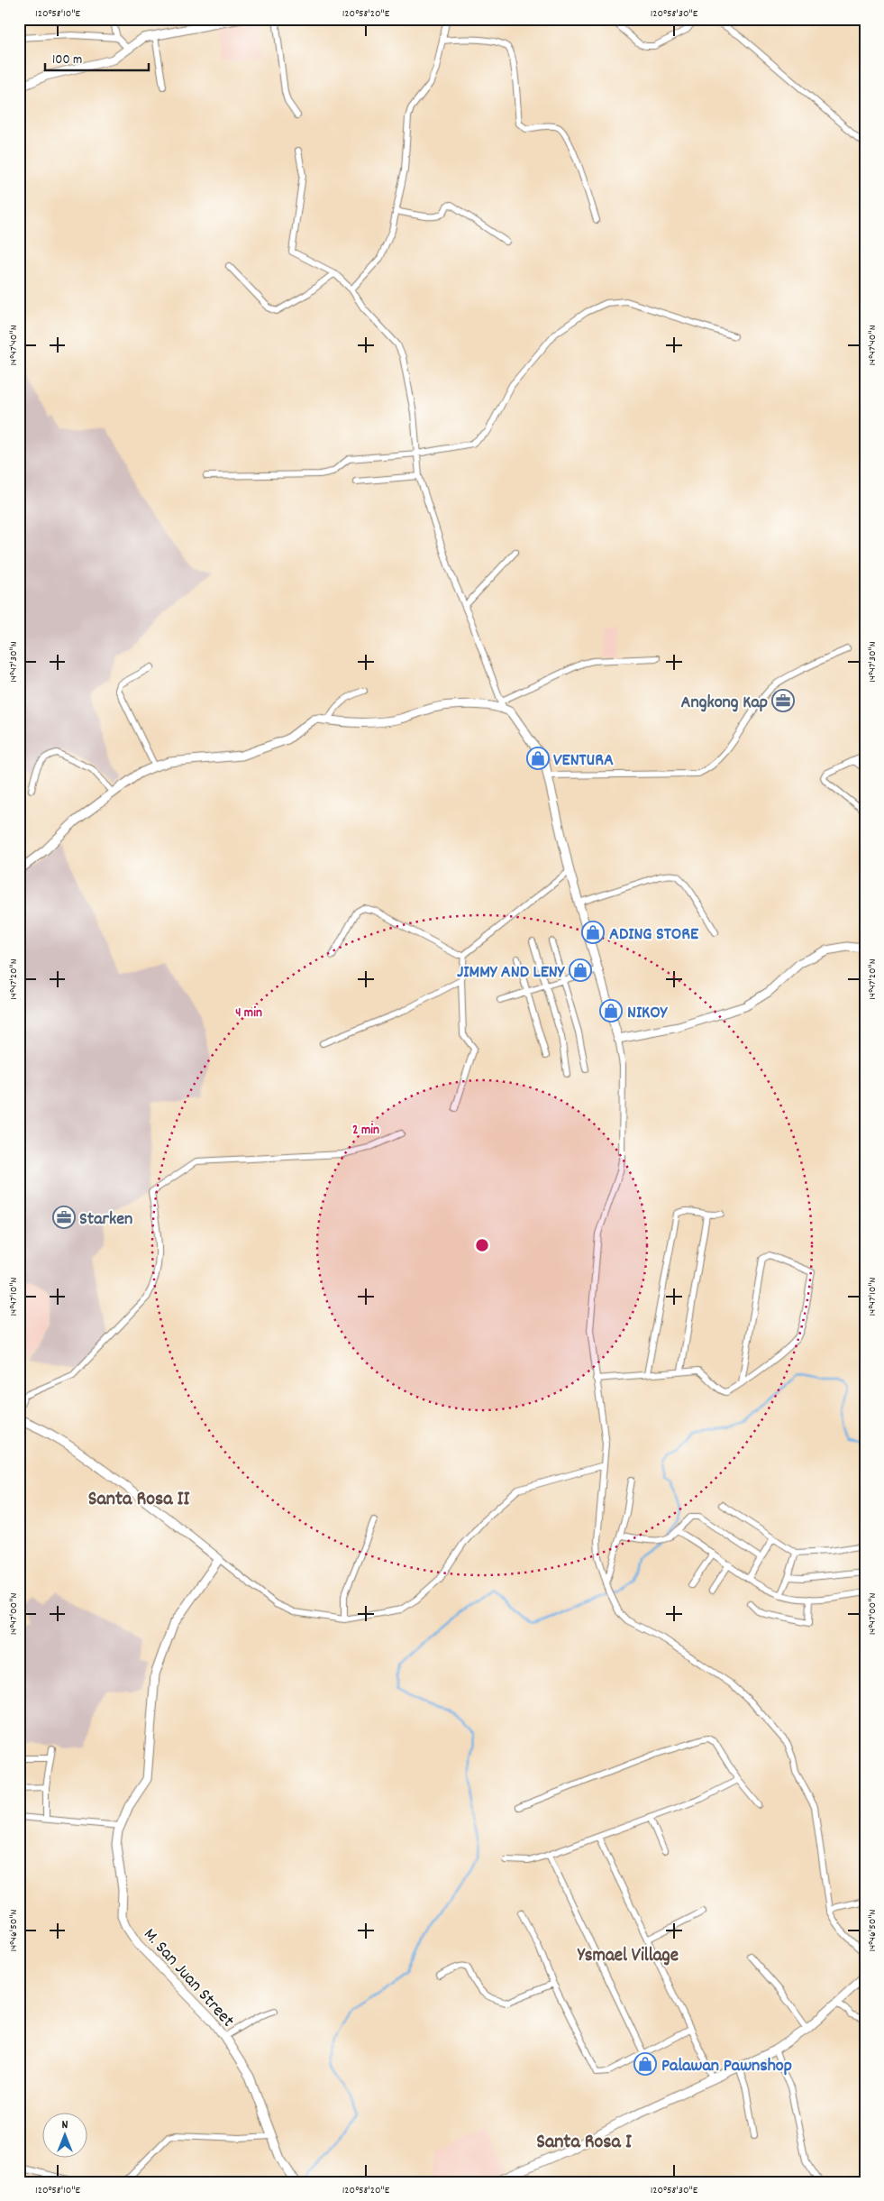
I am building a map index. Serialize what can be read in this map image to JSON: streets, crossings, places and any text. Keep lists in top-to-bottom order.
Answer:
{
  "streets": {
    "street": ["M. San Juan Street"]
  },
  "districts": ["Santa Rosa II", "Ysmael Village", "Santa Rosa I"],
  "places": {
    "office": ["Angkong Kap", "Starken"],
    "shop": [
      "VENTURA",
      "ADING STORE",
      "JIMMY AND LENY",
      "NIKOY",
      "Palawan Pawnshop"
    ]
  },
  "scale_bar": "100 m",
  "north": "top",
  "coordinates": [
    "120°58'10\"E",
    "120°58'20\"E",
    "120°58'30\"E",
    "14°47'40\"N",
    "14°47'30\"N",
    "14°47'20\"N",
    "14°47'10\"N",
    "14°47'00\"N",
    "14°46'50\"N"
  ],
  "rings": ["4 min", "2 min"]
}
